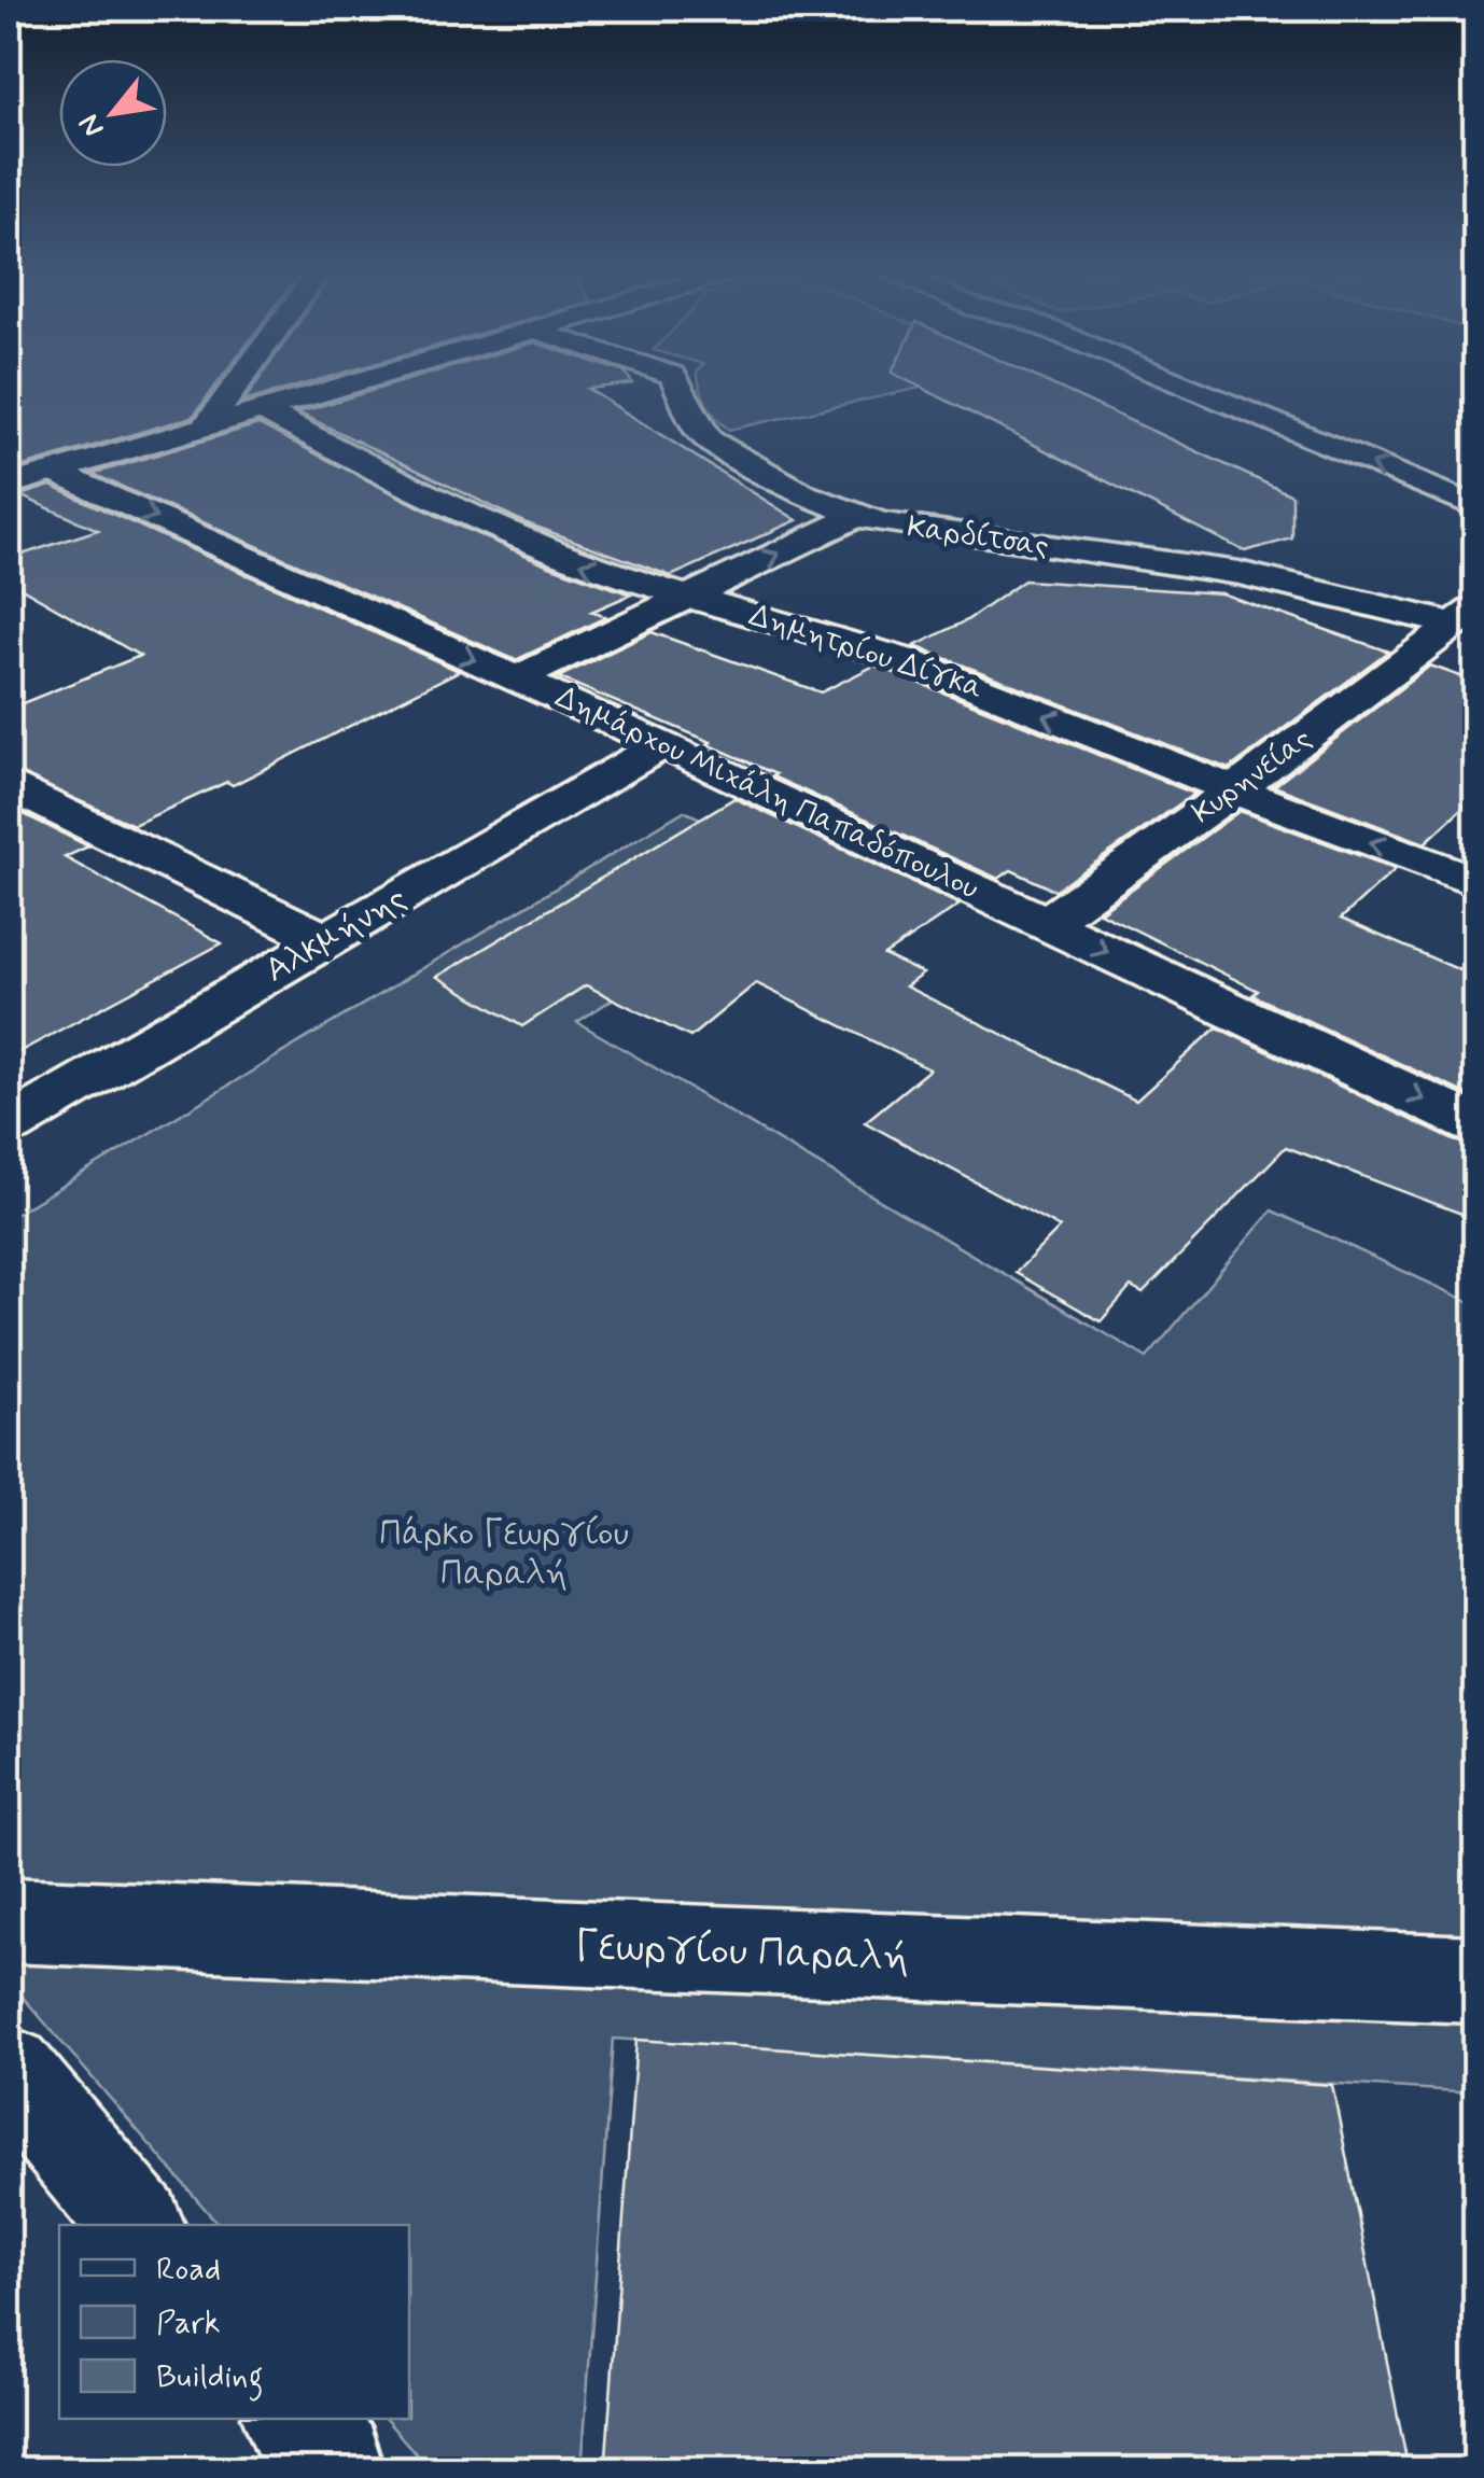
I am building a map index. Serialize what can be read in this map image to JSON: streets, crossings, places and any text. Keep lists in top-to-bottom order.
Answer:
{
  "streets": {
    "street": [
      "Καρδίτσας",
      "Δημητρίου Δίγκα",
      "Κυρηνείας",
      "Δημάρχου Μιχάλη Παπαδόπουλου",
      "Αλκμήνης",
      "Γεωργίου Παραλή"
    ]
  },
  "crossings": [
    ["Καρδίτσας", "Κυρηνείας"],
    ["Δημητρίου Δίγκα", "Κυρηνείας"],
    ["Κυρηνείας", "Δημάρχου Μιχάλη Παπαδόπουλου"],
    ["Δημάρχου Μιχάλη Παπαδόπουλου", "Αλκμήνης"]
  ],
  "parks": ["Πάρκο Γεωργίου Παραλή"],
  "legend": ["Road", "Park", "Building"],
  "north": "bottom left"
}
